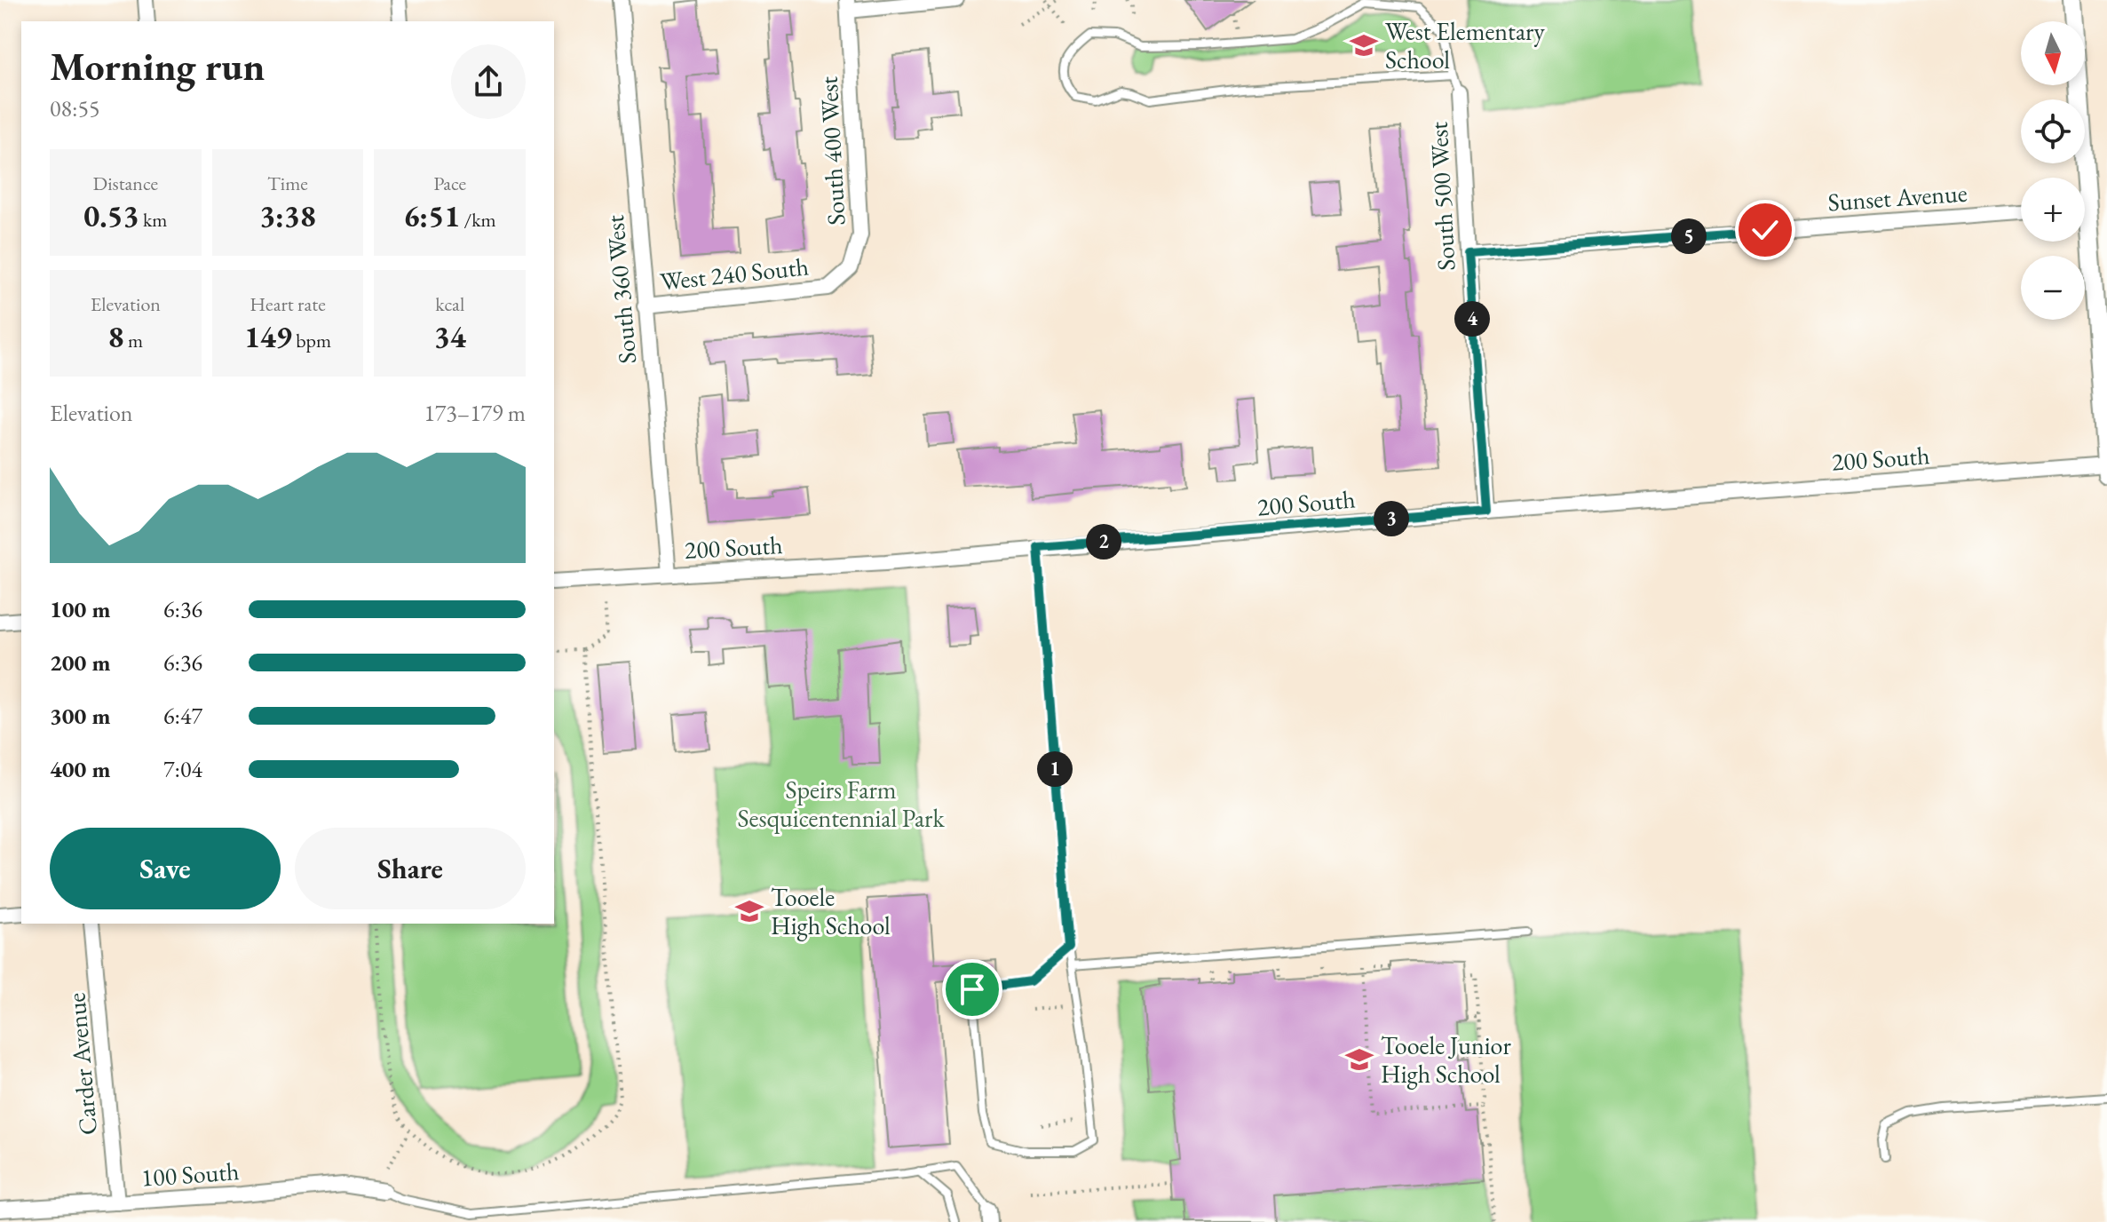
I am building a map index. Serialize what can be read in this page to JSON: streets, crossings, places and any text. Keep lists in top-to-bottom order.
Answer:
{
  "streets": {
    "street": [
      "South 400 West",
      "South 500 West",
      "Sunset Avenue",
      "West 240 South",
      "South 360 West",
      "200 South",
      "Carder Avenue",
      "100 South"
    ]
  },
  "crossings": [
    ["South 400 West", "West 240 South"],
    ["South 500 West", "Sunset Avenue"],
    ["South 500 West", "200 South"],
    ["West 240 South", "South 360 West"],
    ["South 360 West", "200 South"],
    ["Carder Avenue", "100 South"]
  ],
  "parks": ["Speirs Farm Sesquicentennial Park"],
  "places": {
    "school or university": ["West Elementary School", "Tooele High School", "Tooele Junior High School"]
  },
  "north": "bottom",
  "page": {
    "map_buttons": ["+", "−"],
    "heading": ["Morning run", "08:55"],
    "stats": [
      ["Distance", "0.53 km"],
      ["Time", "3:38"],
      ["Pace", "6:51 /km"],
      ["Elevation", "8 m"],
      ["Heart rate", "149 bpm"],
      ["kcal", "34"]
    ],
    "pins": [
      "5",
      "4",
      "3",
      "2",
      "1"
    ],
    "chart": ["Elevation", "173–179 m"],
    "list": [
      {
        "name": "100 m",
        "note": "6:36"
      },
      {
        "name": "200 m",
        "note": "6:36"
      },
      {
        "name": "300 m",
        "note": "6:47"
      },
      {
        "name": "400 m",
        "note": "7:04"
      }
    ],
    "buttons": ["Save", "Share"]
  }
}
